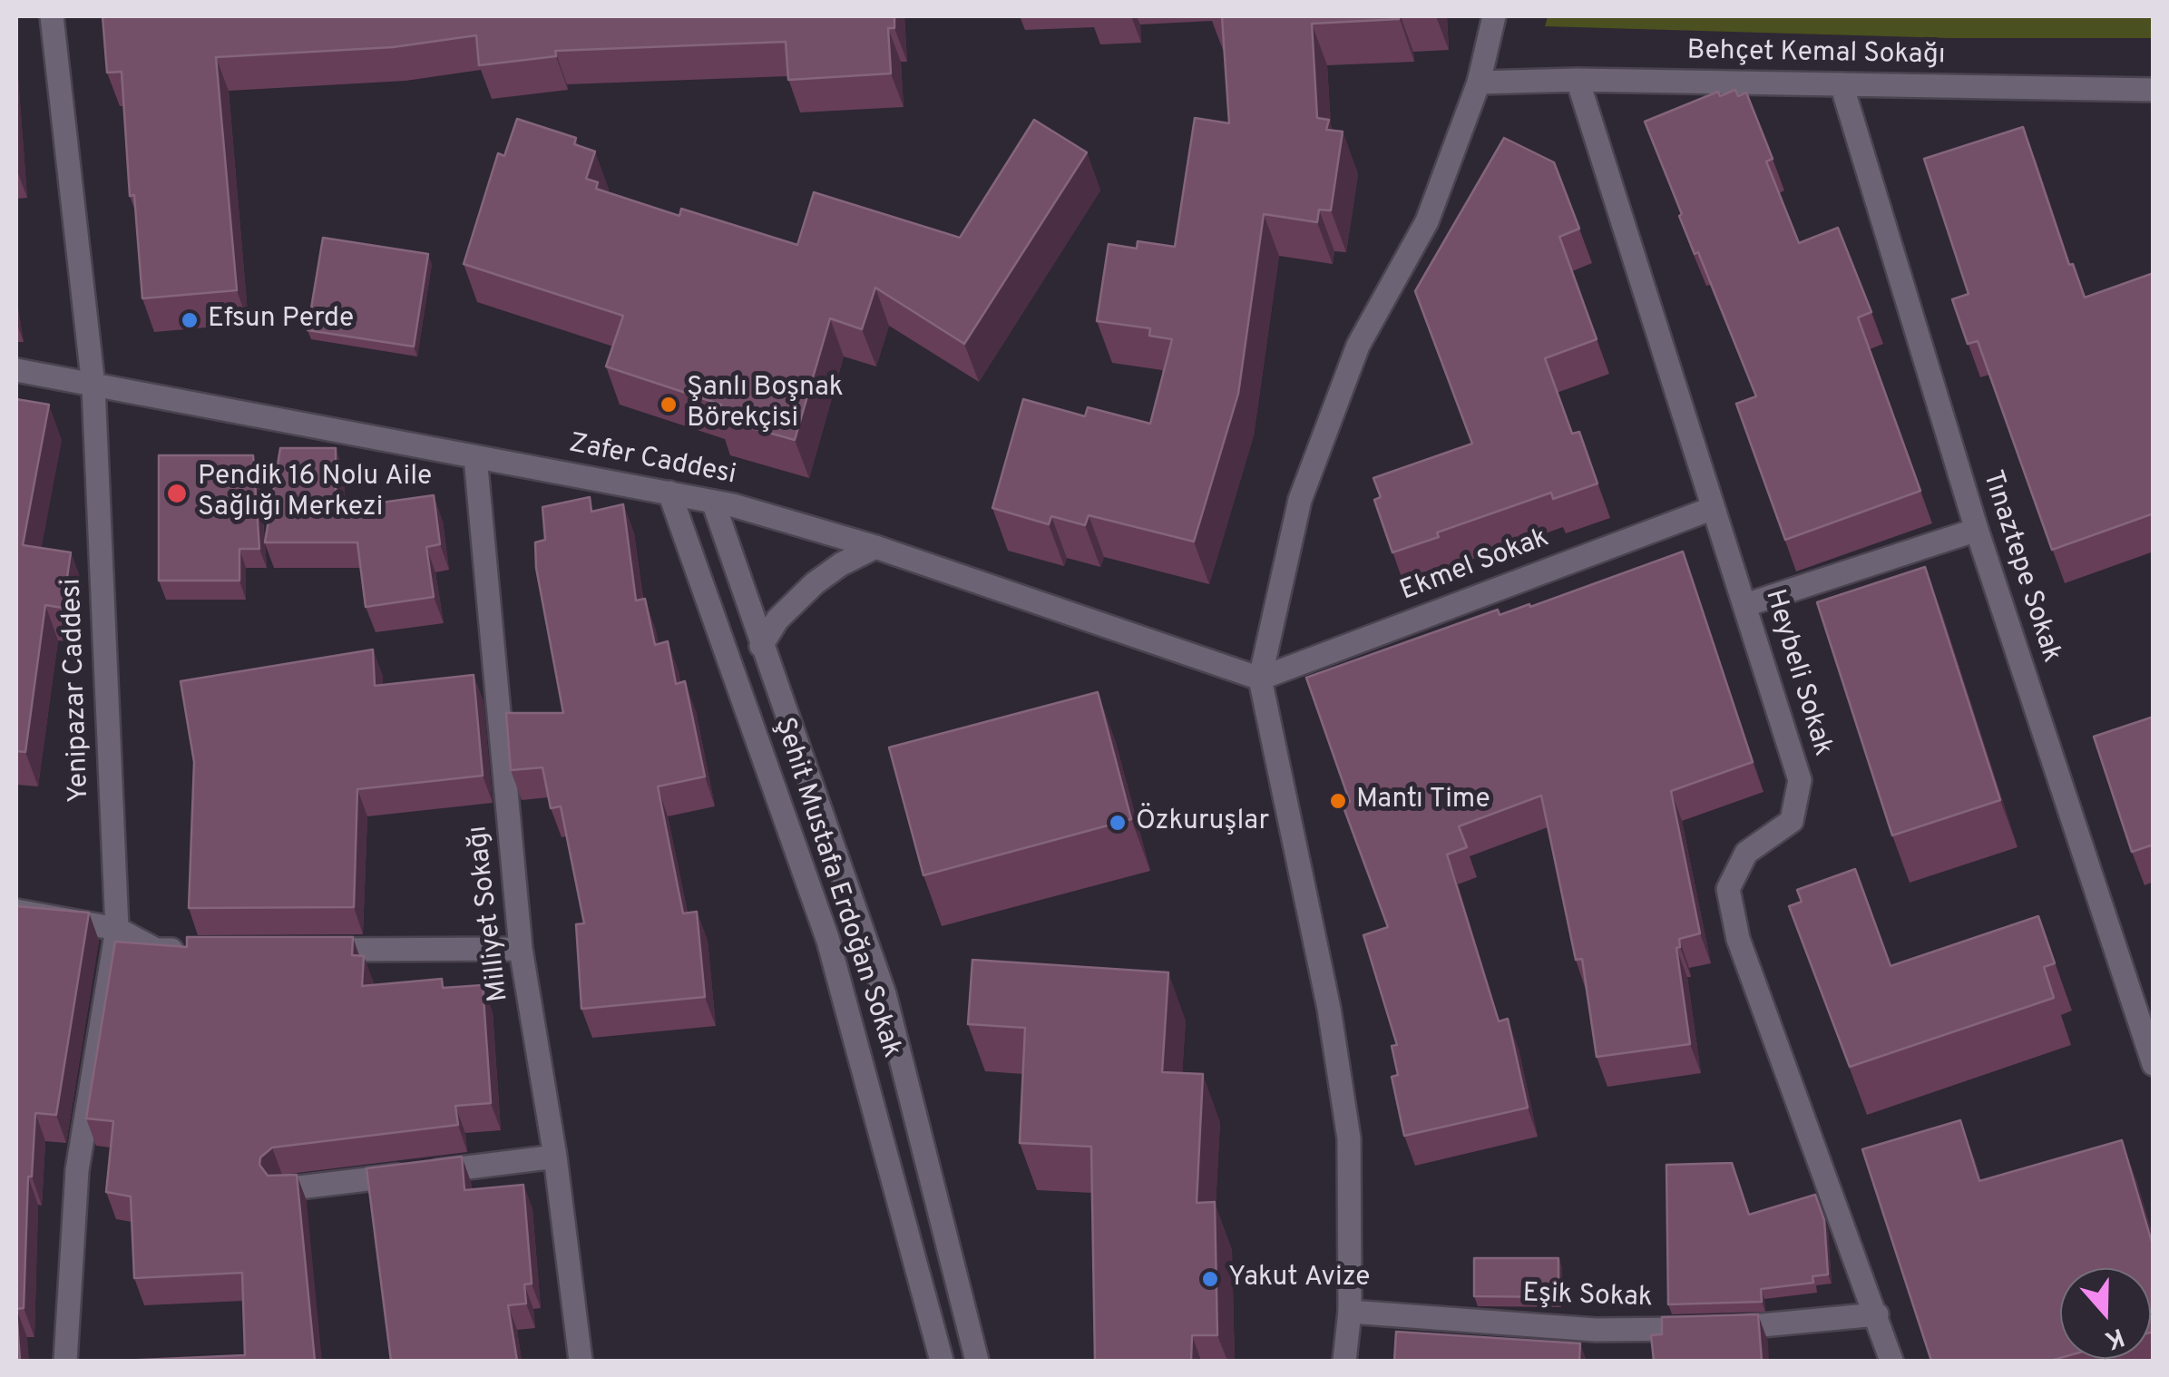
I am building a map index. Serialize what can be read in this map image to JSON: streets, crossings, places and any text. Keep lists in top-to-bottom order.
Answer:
{
  "streets": {
    "street": [
      "Behçet Kemal Sokağı",
      "Zafer Caddesi",
      "Ekmel Sokak",
      "Tınaztepe Sokak",
      "Heybeli Sokak",
      "Yenipazar Caddesi",
      "Şehit Mustafa Erdoğan Sokak",
      "Milliyet Sokağı",
      "Eşik Sokak"
    ]
  },
  "crossings": [
    ["Behçet Kemal Sokağı", "Tınaztepe Sokak"],
    ["Behçet Kemal Sokağı", "Heybeli Sokak"],
    ["Zafer Caddesi", "Ekmel Sokak"],
    ["Zafer Caddesi", "Yenipazar Caddesi"],
    ["Zafer Caddesi", "Şehit Mustafa Erdoğan Sokak"],
    ["Zafer Caddesi", "Milliyet Sokağı"],
    ["Ekmel Sokak", "Heybeli Sokak"],
    ["Heybeli Sokak", "Eşik Sokak"]
  ],
  "places": [
    "Efsun Perde",
    "Şanlı Boşnak Börekçisi",
    "Pendik 16 Nolu Aile Sağlığı Merkezi",
    "Mantı Time",
    "Özkuruşlar",
    "Yakut Avize"
  ],
  "north": "bottom"
}
